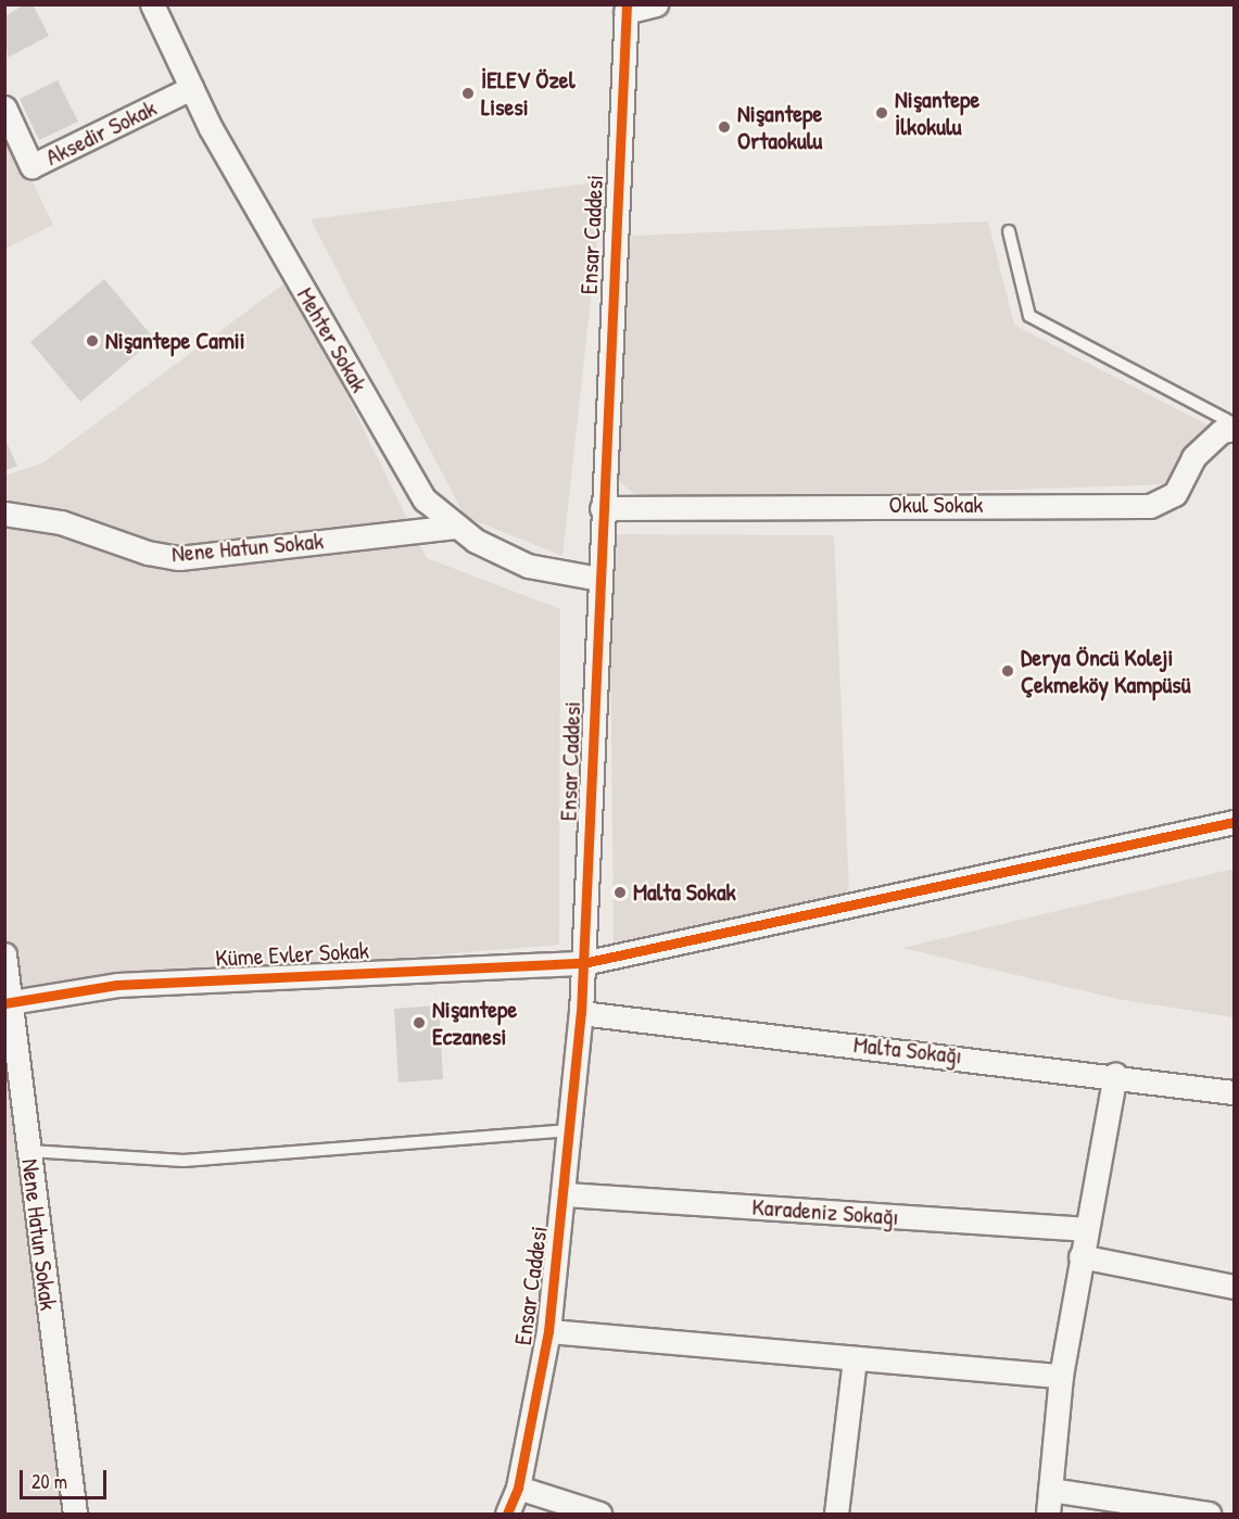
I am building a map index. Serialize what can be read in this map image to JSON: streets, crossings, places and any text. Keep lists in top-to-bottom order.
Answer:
{
  "streets": {
    "street": [
      "Aksedir Sokak",
      "Ensar Caddesi",
      "Mehter Sokak",
      "Okul Sokak",
      "Nene Hatun Sokak",
      "Küme Evler Sokak",
      "Malta Sokağı",
      "Karadeniz Sokağı"
    ]
  },
  "crossings": [
    ["Aksedir Sokak", "Mehter Sokak"],
    ["Ensar Caddesi", "Mehter Sokak"],
    ["Ensar Caddesi", "Okul Sokak"],
    ["Ensar Caddesi", "Küme Evler Sokak"],
    ["Ensar Caddesi", "Malta Sokağı"],
    ["Ensar Caddesi", "Karadeniz Sokağı"],
    ["Mehter Sokak", "Nene Hatun Sokak"],
    ["Nene Hatun Sokak", "Küme Evler Sokak"]
  ],
  "places": [
    "İELEV Özel Lisesi",
    "Nişantepe İlkokulu",
    "Nişantepe Ortaokulu",
    "Nişantepe Camii",
    "Derya Öncü Koleji Çekmeköy Kampüsü",
    "Malta Sokak",
    "Nişantepe Eczanesi"
  ],
  "scale_bar": "20 m"
}
